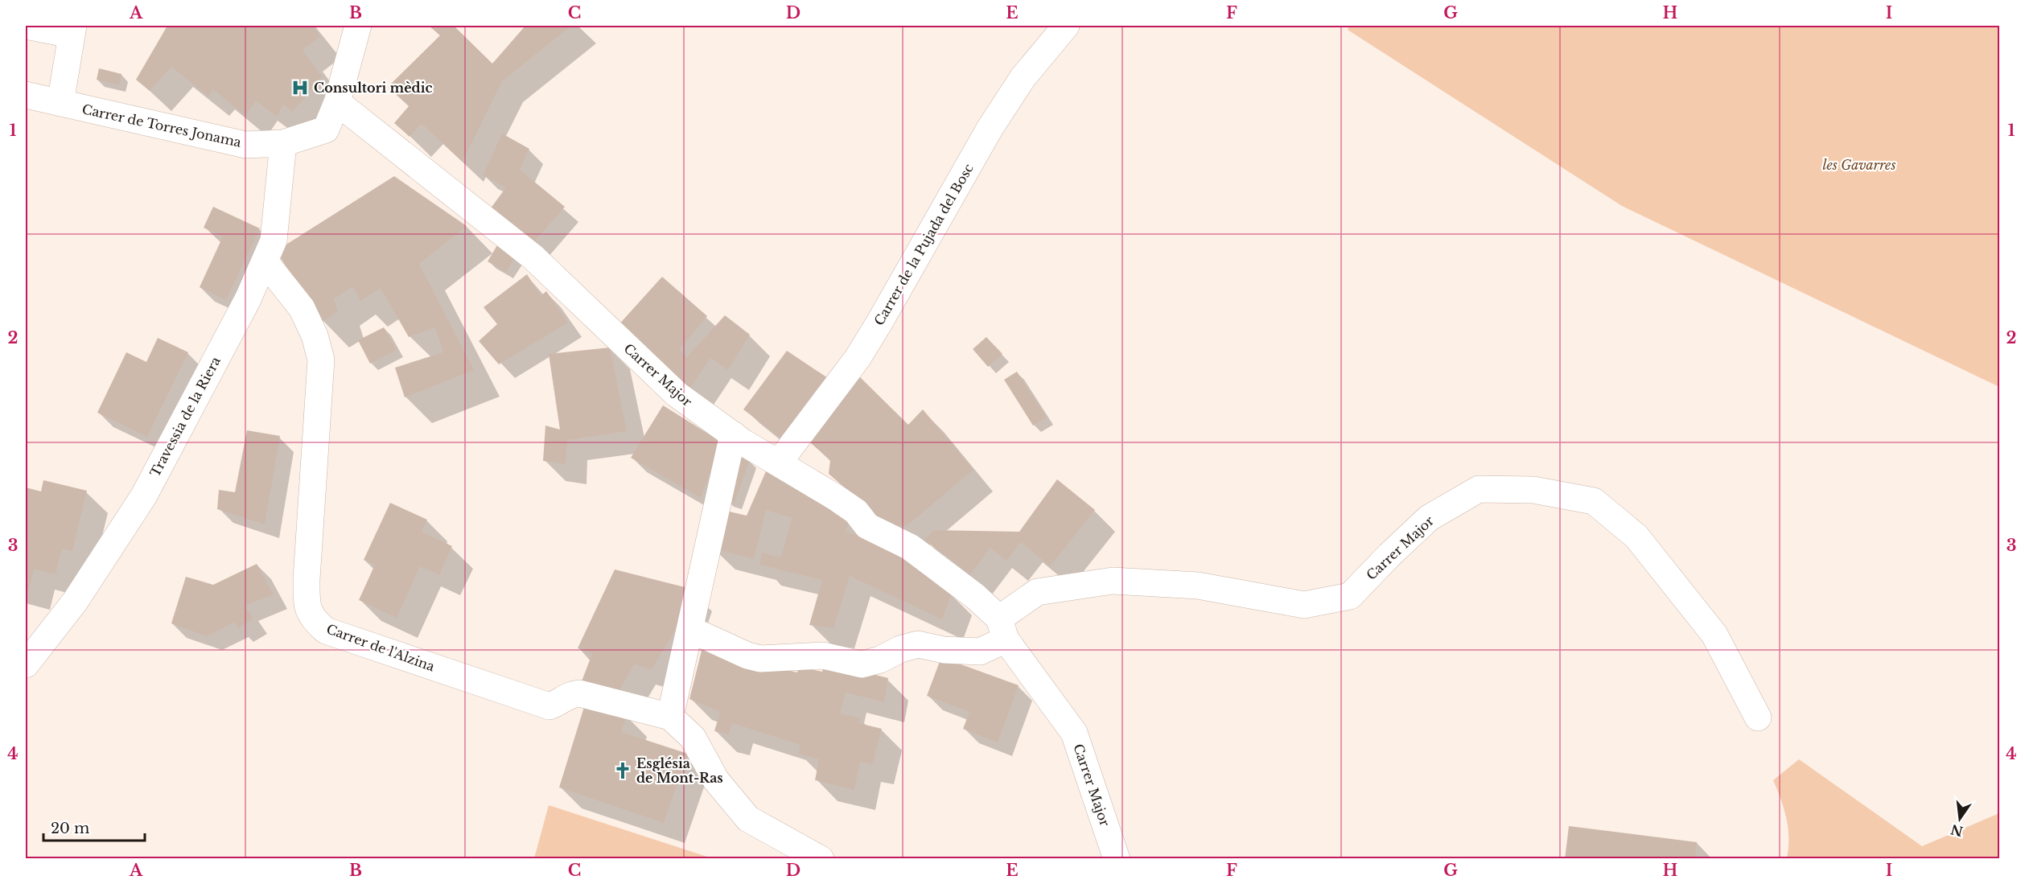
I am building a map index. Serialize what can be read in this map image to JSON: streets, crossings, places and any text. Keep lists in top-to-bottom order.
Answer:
{
  "streets": {
    "street": [
      "Carrer de Torres Jonama",
      "Carrer de la Pujada del Bosc",
      "Carrer Major",
      "Travessia de la Riera",
      "Carrer de l'Alzina"
    ]
  },
  "crossings": [
    ["Carrer de Torres Jonama", "Carrer Major"],
    ["Carrer de Torres Jonama", "Travessia de la Riera"],
    ["Carrer de la Pujada del Bosc", "Carrer Major"],
    ["Travessia de la Riera", "Carrer de l'Alzina"]
  ],
  "parks": ["les Gavarres"],
  "places": {
    "hospital": ["Consultori mèdic"],
    "church": ["Església de Mont-Ras"]
  },
  "scale_bar": "20 m",
  "north": "bottom",
  "grid": {
    "columns": [
      "A",
      "B",
      "C",
      "D",
      "E",
      "F",
      "G",
      "H",
      "I"
    ],
    "rows": [
      "1",
      "2",
      "3",
      "4"
    ]
  }
}
